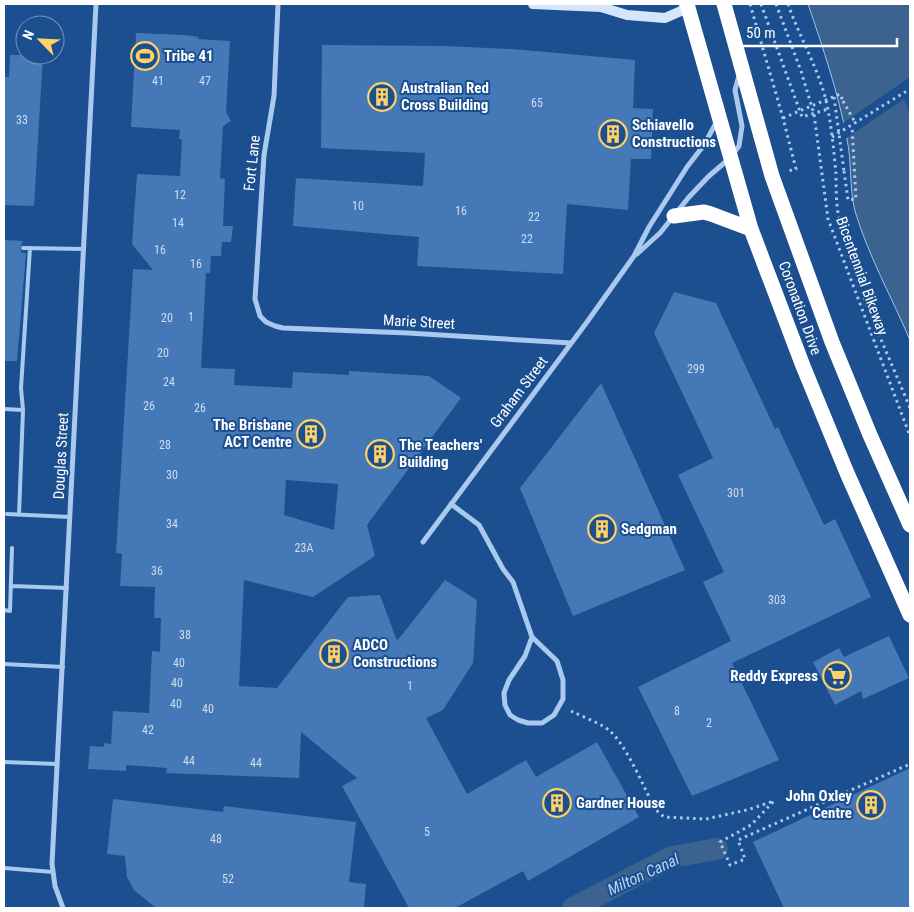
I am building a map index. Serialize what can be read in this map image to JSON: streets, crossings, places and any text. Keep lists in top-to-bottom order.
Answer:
{
  "streets": {
    "highway": ["Coronation Drive"],
    "street": [
      "Fort Lane",
      "Marie Street",
      "Graham Street",
      "Douglas Street"
    ],
    "path": ["Bicentennial Bikeway"]
  },
  "crossings": [
    ["Fort Lane", "Marie Street"],
    ["Coronation Drive", "Graham Street"],
    ["Marie Street", "Graham Street"]
  ],
  "water": ["Milton Canal"],
  "places": {
    "sports": ["Tribe 41"],
    "building": [
      "Australian Red Cross Building",
      "Schiavello Constructions",
      "The Brisbane ACT Centre",
      "The Teachers' Building",
      "Sedgman",
      "ADCO Constructions",
      "Gardner House",
      "John Oxley Centre"
    ],
    "supermarket": ["Reddy Express"]
  },
  "house_numbers": [
    "41",
    "47",
    "65",
    "33",
    "12",
    "10",
    "16",
    "22",
    "14",
    "22",
    "16",
    "16",
    "1",
    "20",
    "20",
    "299",
    "24",
    "26",
    "26",
    "28",
    "30",
    "301",
    "34",
    "23A",
    "36",
    "303",
    "38",
    "40",
    "40",
    "1",
    "40",
    "40",
    "8",
    "2",
    "42",
    "44",
    "44",
    "5",
    "48",
    "52"
  ],
  "scale_bar": "50 m",
  "north": "top left"
}
